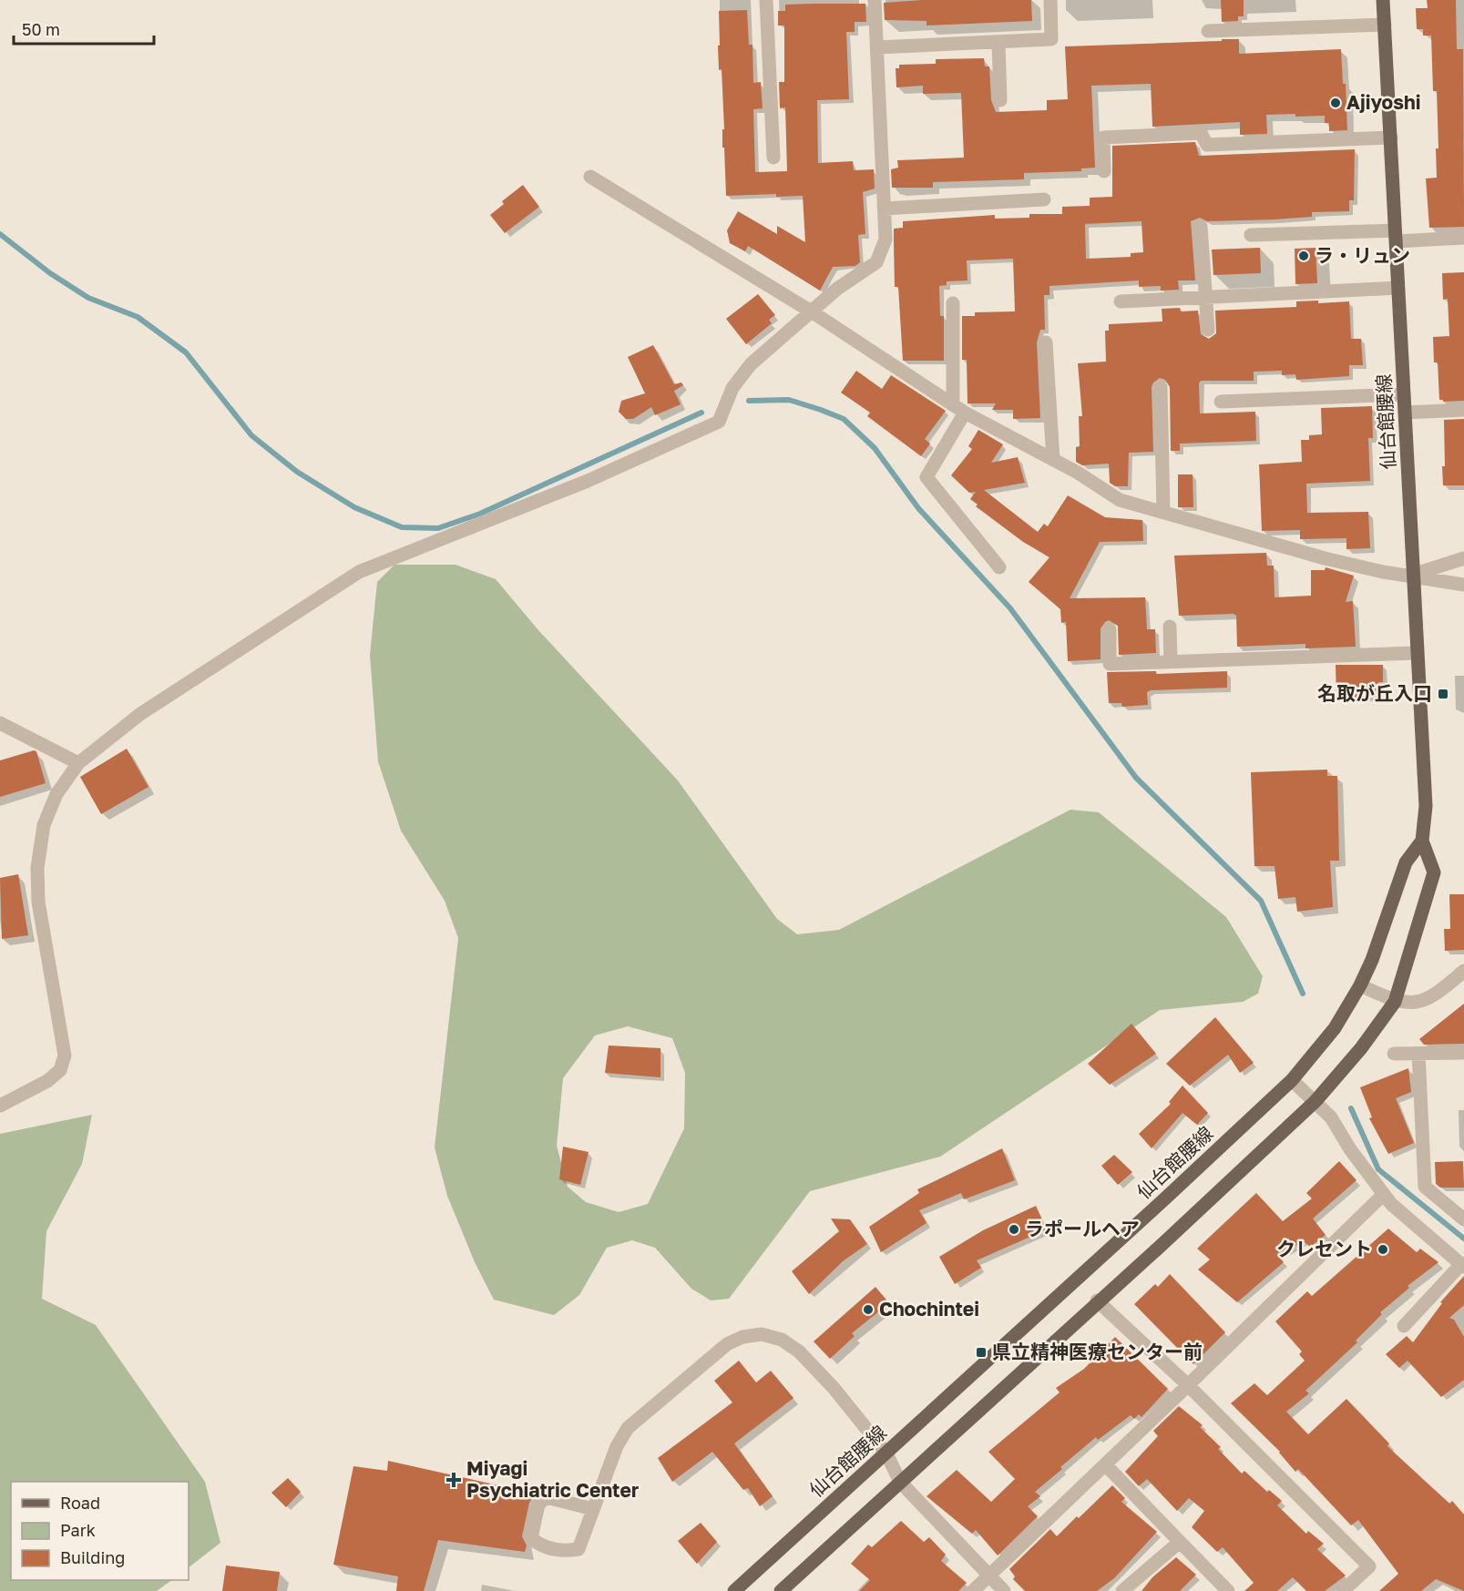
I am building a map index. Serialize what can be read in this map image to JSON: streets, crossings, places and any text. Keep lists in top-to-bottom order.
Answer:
{
  "streets": {
    "main road": ["仙台館腰線"]
  },
  "places": {
    "other": [
      "Ajiyoshi",
      "ラ・リュン",
      "ラポールヘア",
      "クレセント",
      "Chochintei"
    ],
    "transit": ["名取が丘入口", "県立精神医療センター前"],
    "health": ["Miyagi Psychiatric Center"]
  },
  "legend": ["Road", "Park", "Building"],
  "scale_bar": "50 m"
}
